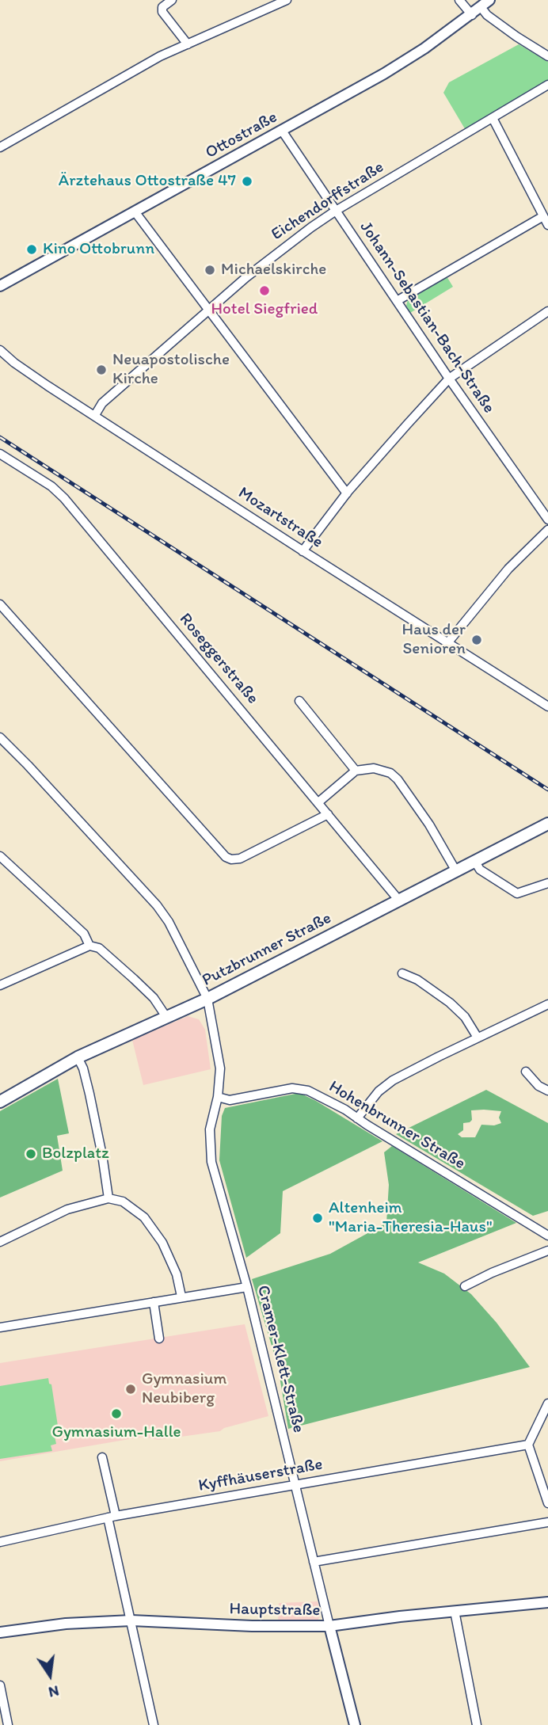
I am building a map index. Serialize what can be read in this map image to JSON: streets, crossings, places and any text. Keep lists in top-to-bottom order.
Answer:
{
  "streets": {
    "main road": ["Putzbrunner Straße"],
    "street": [
      "Ottostraße",
      "Eichendorffstraße",
      "Johann-Sebastian-Bach-Straße",
      "Mozartstraße",
      "Roseggerstraße",
      "Hohenbrunner Straße",
      "Cramer-Klett-Straße",
      "Kyffhäuserstraße",
      "Hauptstraße"
    ]
  },
  "crossings": [
    ["Ottostraße", "Johann-Sebastian-Bach-Straße"],
    ["Eichendorffstraße", "Johann-Sebastian-Bach-Straße"],
    ["Eichendorffstraße", "Mozartstraße"],
    ["Roseggerstraße", "Putzbrunner Straße"],
    ["Putzbrunner Straße", "Cramer-Klett-Straße"],
    ["Hohenbrunner Straße", "Cramer-Klett-Straße"],
    ["Cramer-Klett-Straße", "Kyffhäuserstraße"],
    ["Cramer-Klett-Straße", "Hauptstraße"]
  ],
  "places": [
    "Ärztehaus Ottostraße 47",
    "Kino Ottobrunn",
    "Michaelskirche",
    "Hotel Siegfried",
    "Neuapostolische Kirche",
    "Haus der Senioren",
    "Bolzplatz",
    "Altenheim \"Maria-Theresia-Haus\"",
    "Gymnasium Neubiberg",
    "Gymnasium-Halle"
  ],
  "north": "bottom"
}
